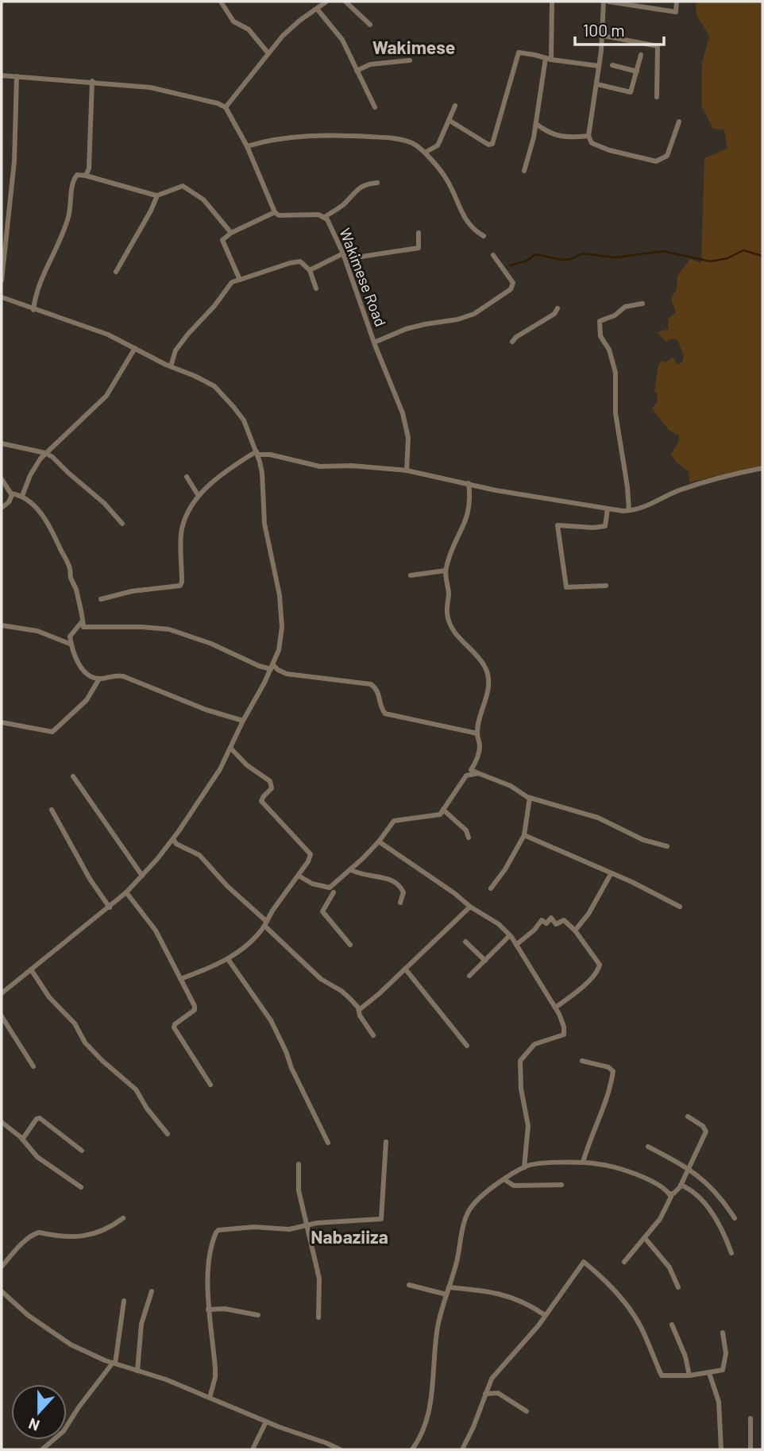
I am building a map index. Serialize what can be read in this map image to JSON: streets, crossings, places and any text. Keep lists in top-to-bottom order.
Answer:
{
  "streets": {
    "street": ["Wakimese Road"]
  },
  "districts": ["Wakimese", "Nabaziiza"],
  "scale_bar": "100 m",
  "north": "bottom"
}
